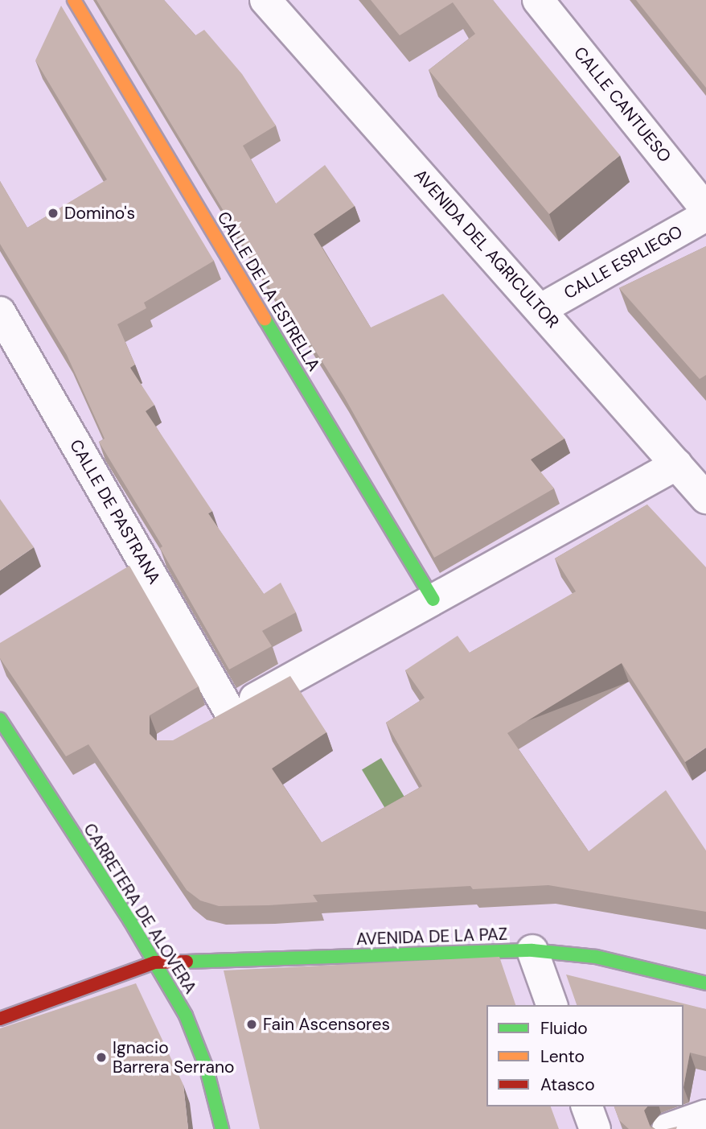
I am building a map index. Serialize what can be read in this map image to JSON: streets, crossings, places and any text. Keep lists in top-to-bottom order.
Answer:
{
  "streets": {
    "street": [
      "CALLE CANTUESO",
      "AVENIDA DEL AGRICULTOR",
      "CALLE ESPLIEGO",
      "CALLE DE LA ESTRELLA",
      "CALLE DE PASTRANA",
      "CARRETERA DE ALOVERA",
      "AVENIDA DE LA PAZ"
    ]
  },
  "crossings": [
    ["AVENIDA DEL AGRICULTOR", "CALLE ESPLIEGO"],
    ["CARRETERA DE ALOVERA", "AVENIDA DE LA PAZ"]
  ],
  "places": ["Domino's", "Fain Ascensores", "Ignacio Barrera Serrano"],
  "legend": ["Fluido", "Lento", "Atasco"]
}
